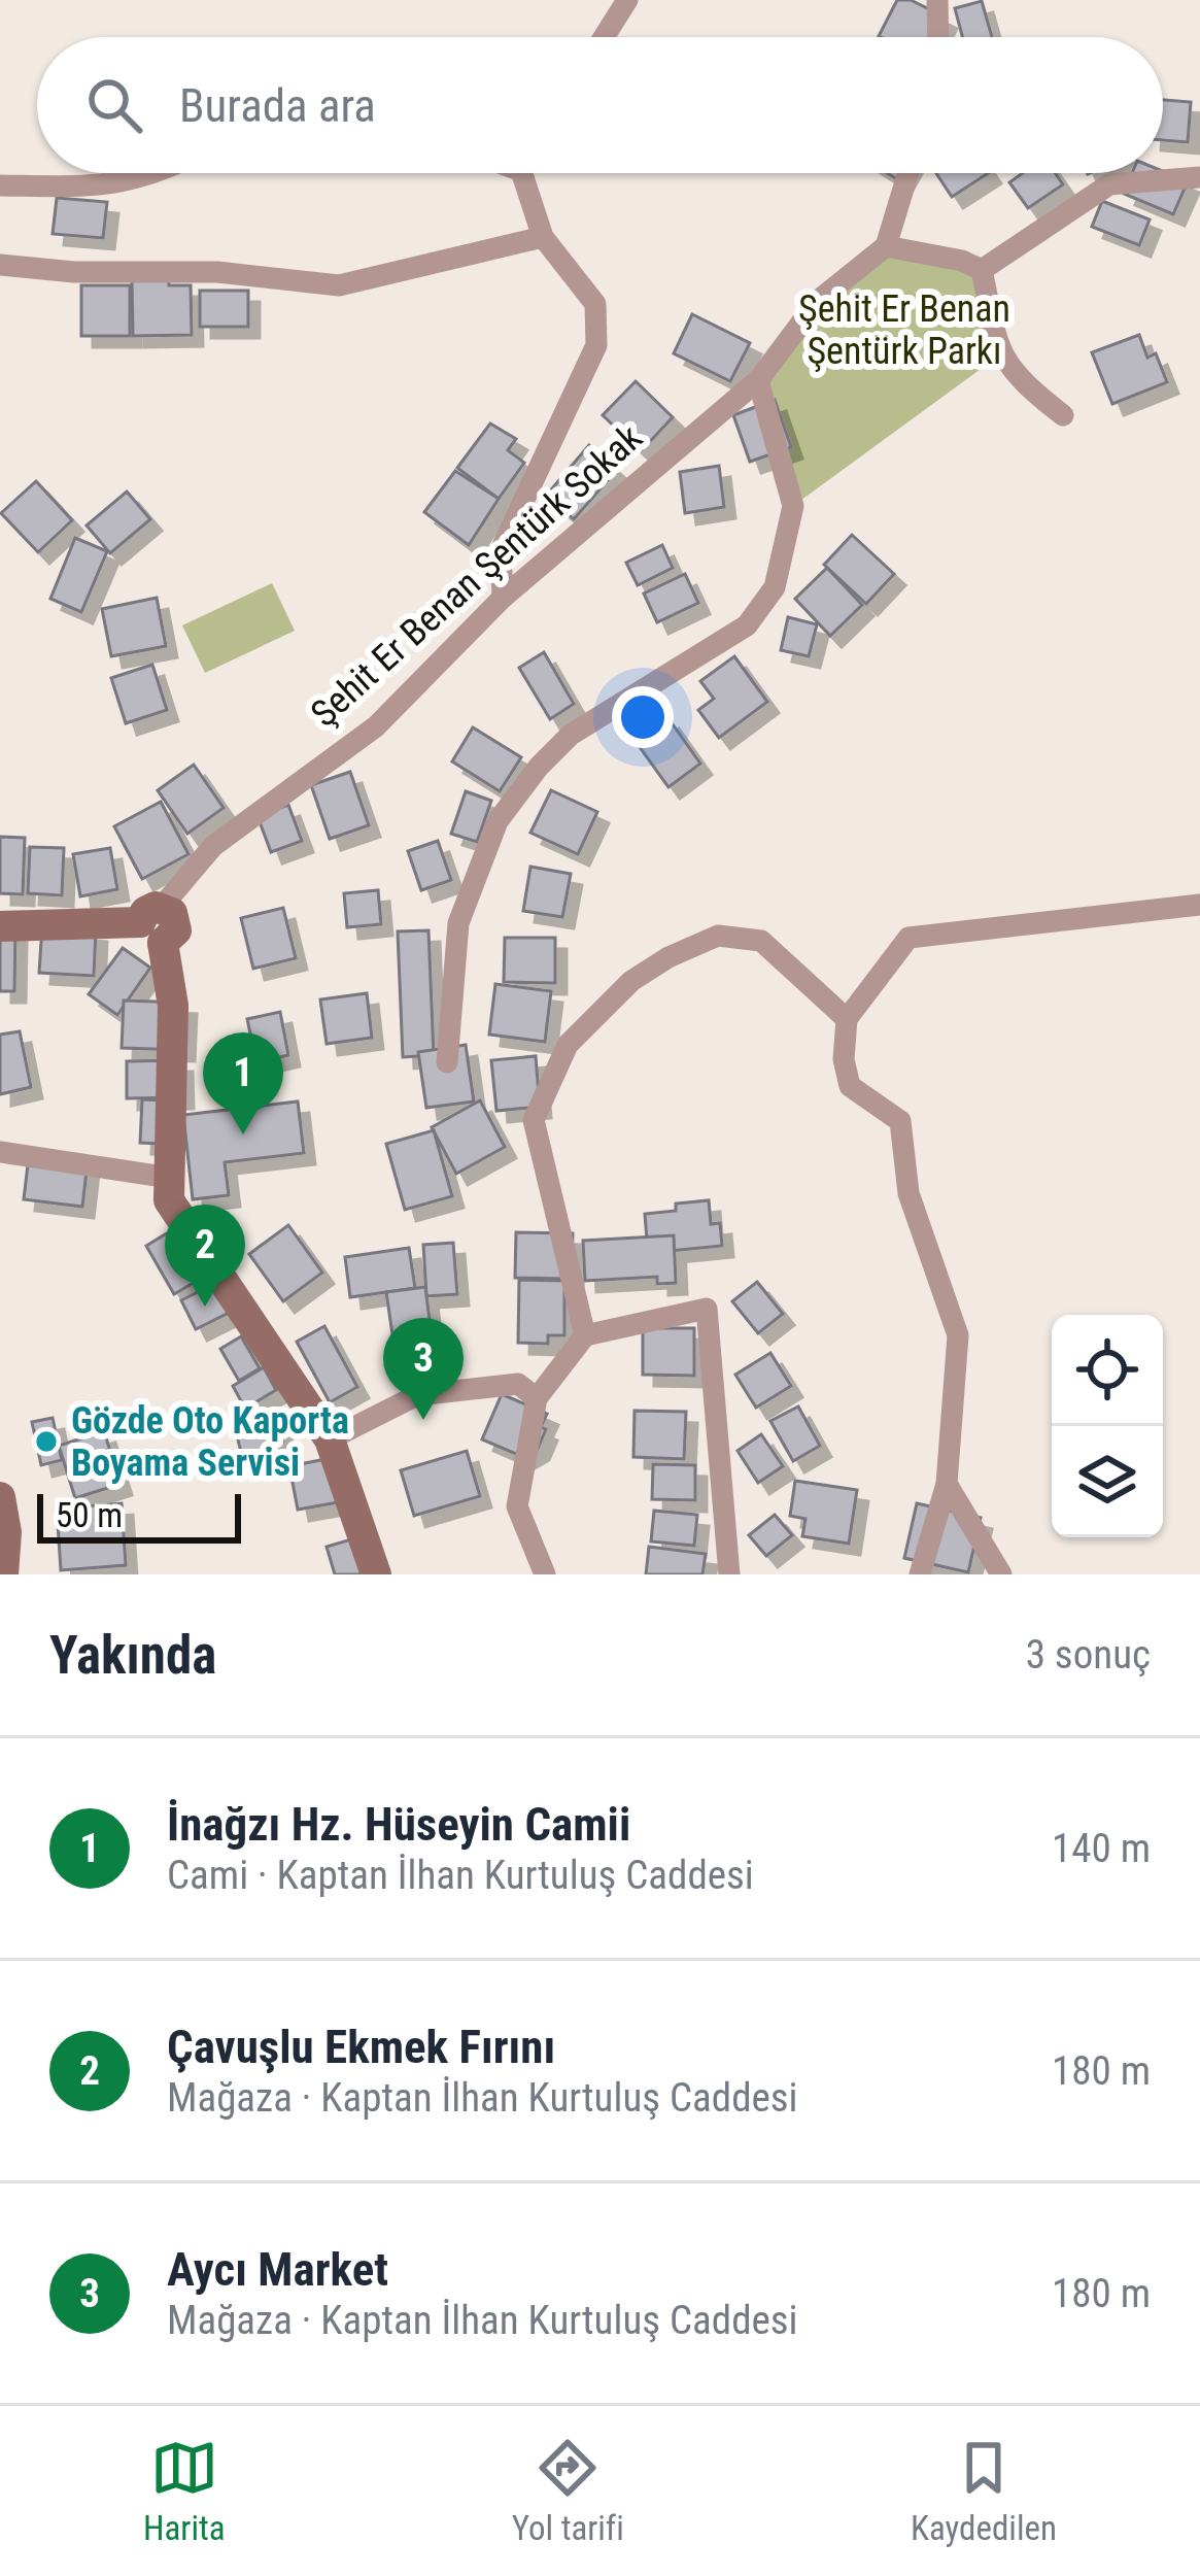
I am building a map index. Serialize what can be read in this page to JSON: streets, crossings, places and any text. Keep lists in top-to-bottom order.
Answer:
{
  "streets": {
    "street": ["Şehit Er Benan Şentürk Sokak"]
  },
  "parks": ["Şehit Er Benan Şentürk Parkı"],
  "places": ["Gözde Oto Kaporta Boyama Servisi"],
  "scale_bar": "50 m",
  "page": {
    "search": "Burada ara",
    "pins": ["1", "2", "3"],
    "scale": "50 m",
    "heading": ["Yakında", "3 sonuç"],
    "list": [
      {
        "mark": "1",
        "name": "İnağzı Hz. Hüseyin Camii",
        "note": "Cami · Kaptan İlhan Kurtuluş Caddesi",
        "value": "140 m"
      },
      {
        "mark": "2",
        "name": "Çavuşlu Ekmek Fırını",
        "note": "Mağaza · Kaptan İlhan Kurtuluş Caddesi",
        "value": "180 m"
      },
      {
        "mark": "3",
        "name": "Aycı Market",
        "note": "Mağaza · Kaptan İlhan Kurtuluş Caddesi",
        "value": "180 m"
      }
    ],
    "nav": ["Harita", "Yol tarifi", "Kaydedilen"]
  }
}
